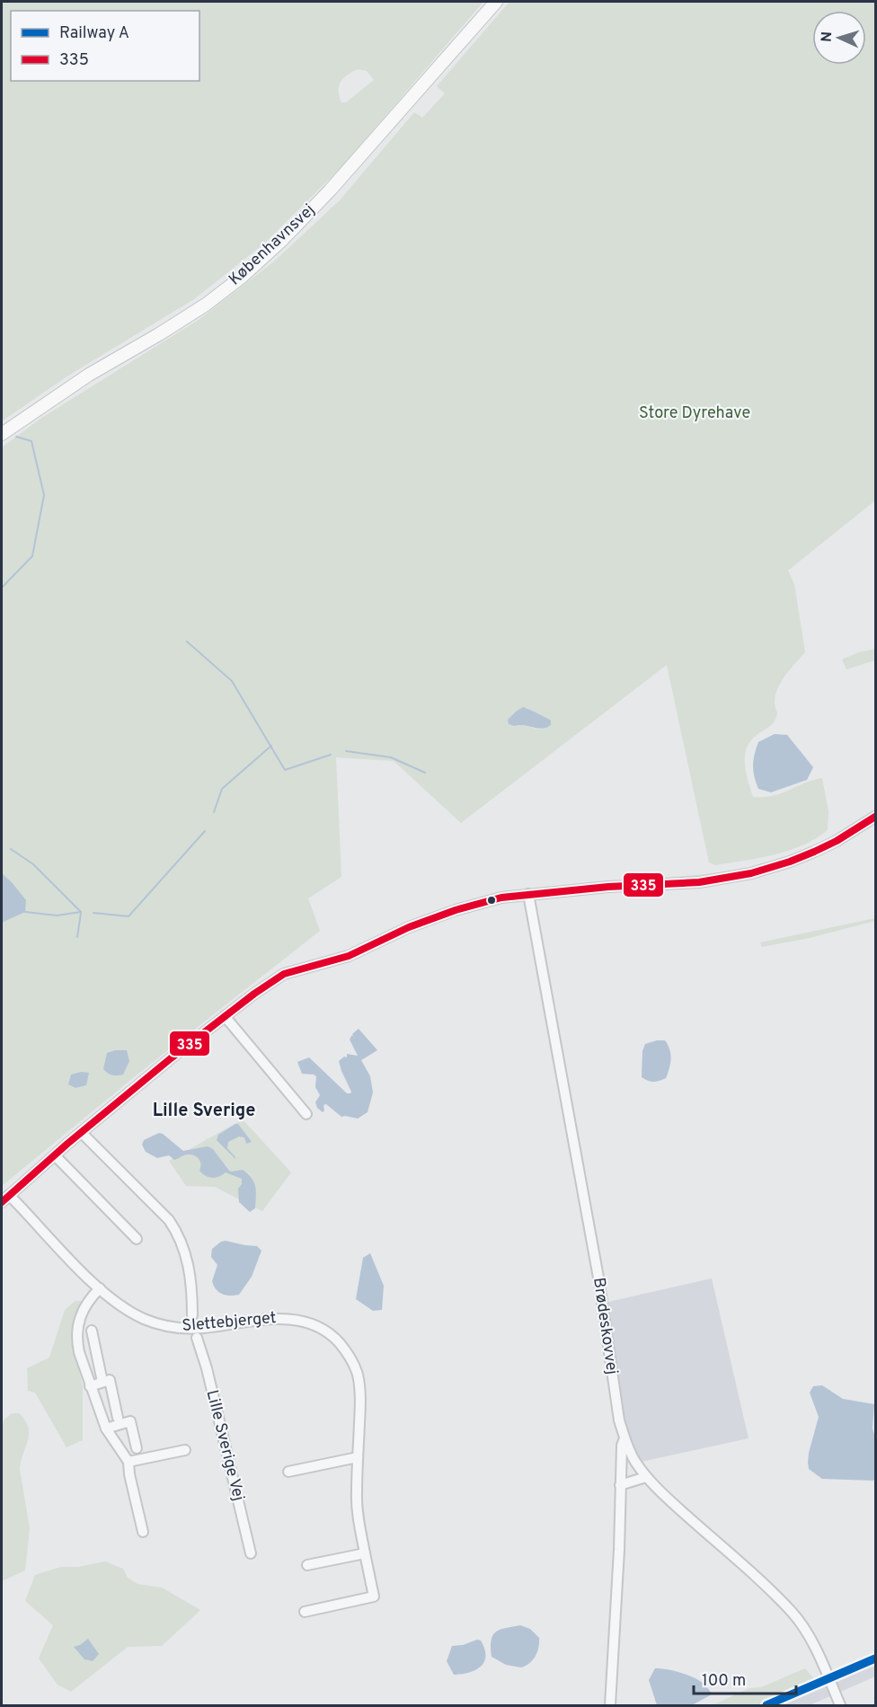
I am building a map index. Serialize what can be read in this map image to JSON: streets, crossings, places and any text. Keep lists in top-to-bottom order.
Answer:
{
  "streets": {
    "main road": ["Københavnsvej"],
    "street": ["Slettebjerget", "Brødeskovvej", "Lille Sverige Vej"]
  },
  "districts": ["Lille Sverige"],
  "parks": ["Store Dyrehave"],
  "lines": ["transit line 335", "rail line A"],
  "legend": ["Railway A", "335"],
  "scale_bar": "100 m",
  "north": "left"
}
